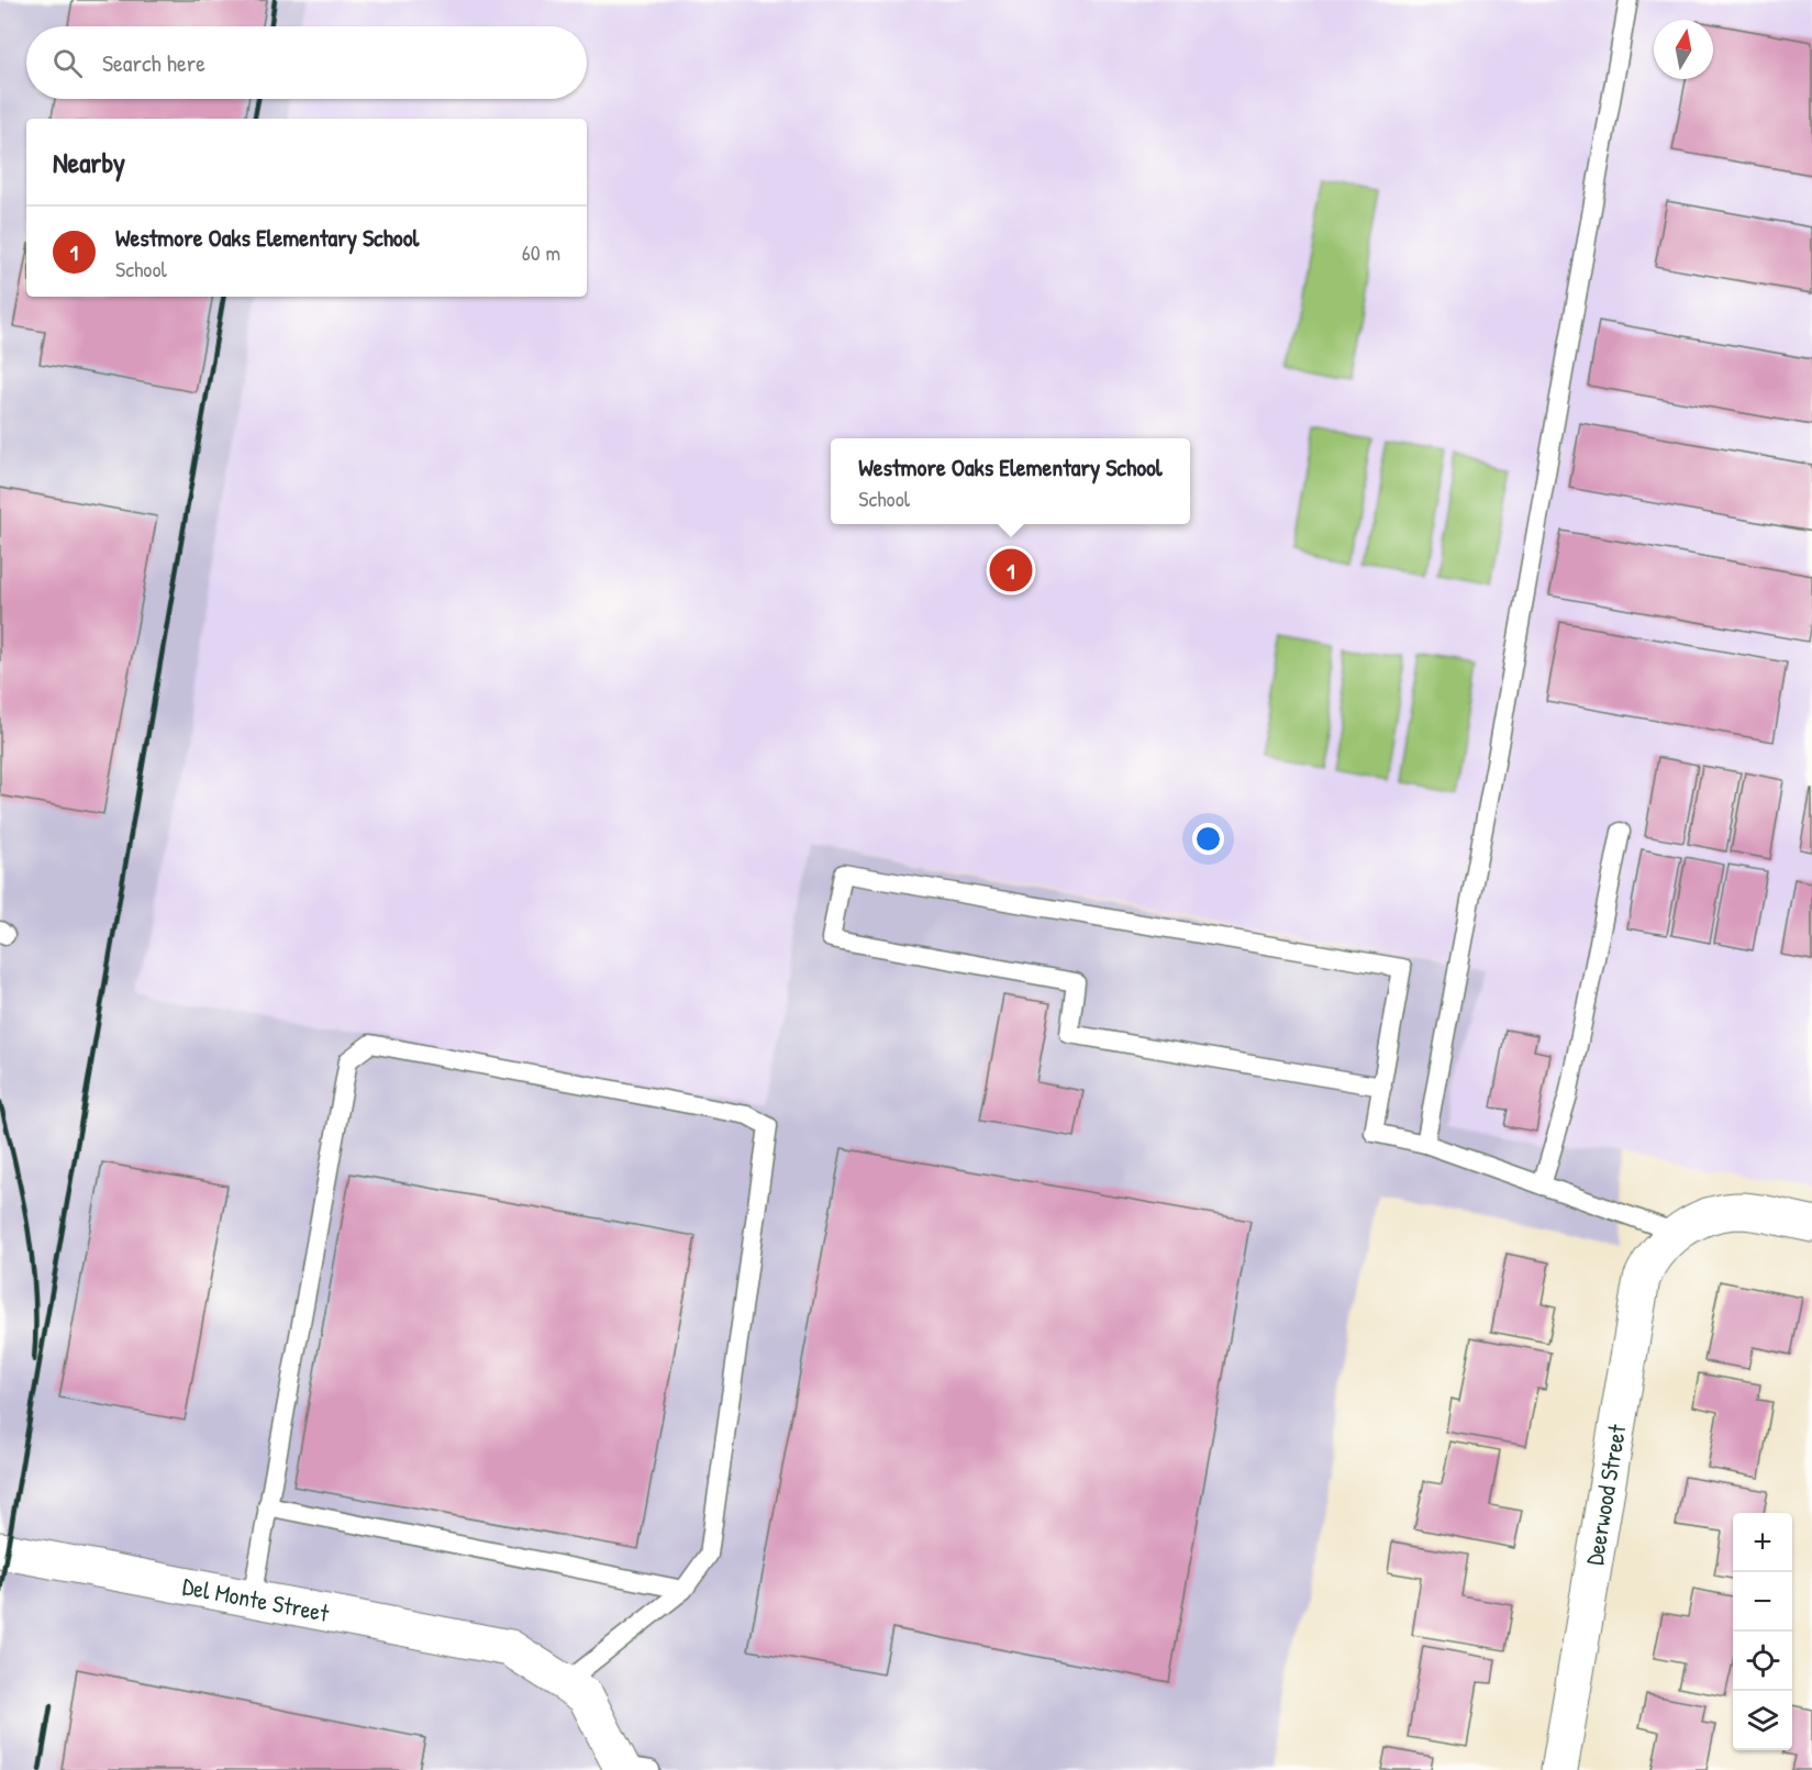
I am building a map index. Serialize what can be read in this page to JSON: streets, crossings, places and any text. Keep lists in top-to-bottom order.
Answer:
{
  "streets": {
    "street": ["Deerwood Street", "Del Monte Street"]
  },
  "north": "top",
  "page": {
    "search": "Search here",
    "heading": "Nearby",
    "list": [
      {
        "mark": "1",
        "name": "Westmore Oaks Elementary School",
        "note": "School",
        "value": "60 m"
      }
    ],
    "popup": ["Westmore Oaks Elementary School", "School"],
    "pins": "1",
    "map_buttons": ["+", "−"]
  }
}
